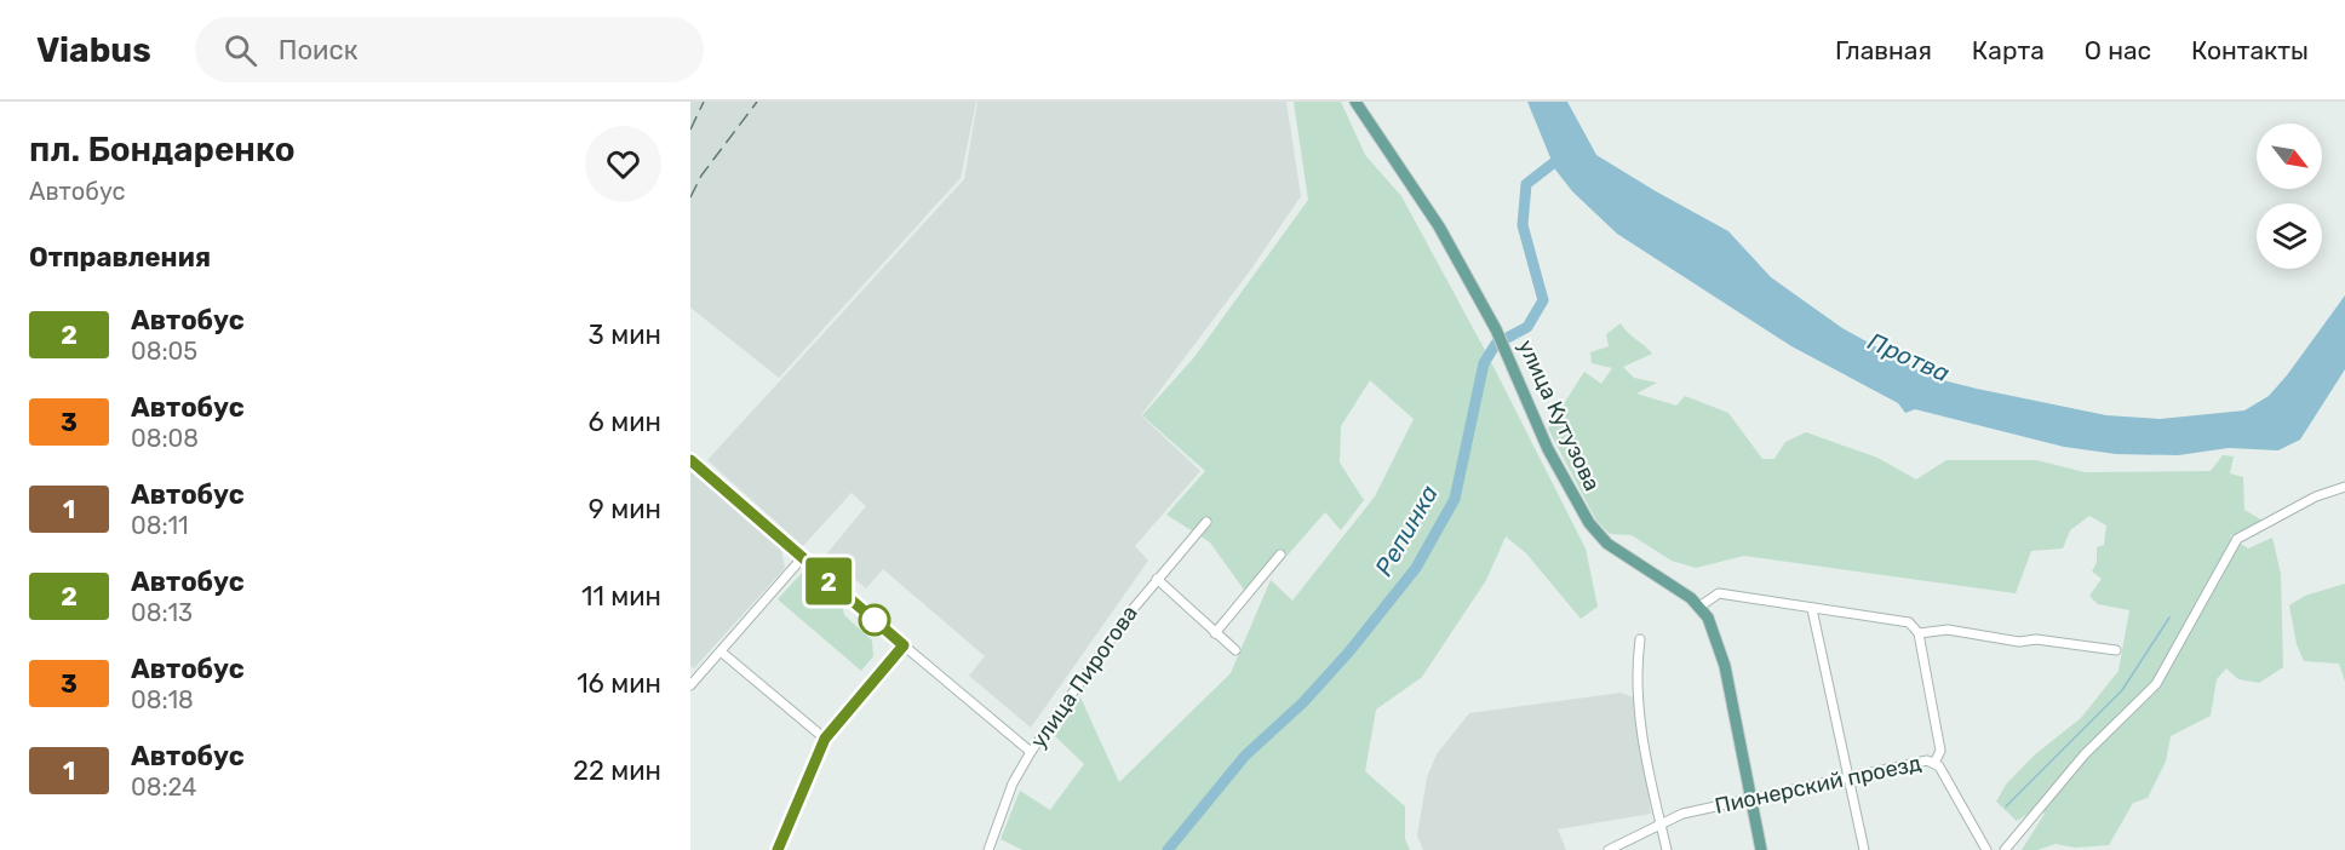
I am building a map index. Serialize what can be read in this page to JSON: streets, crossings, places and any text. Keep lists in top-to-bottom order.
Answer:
{
  "streets": {
    "main road": ["улица Кутузова"],
    "street": ["улица Пирогова", "Пионерский проезд"]
  },
  "crossings": [
    ["улица Кутузова", "Пионерский проезд"]
  ],
  "water": ["Протва", "Репинка"],
  "lines": ["bus line 2"],
  "north": "bottom right",
  "page": {
    "header": "Viabus",
    "search": "Поиск",
    "nav": [
      "Главная",
      "Карта",
      "О нас",
      "Контакты"
    ],
    "heading": [
      ["пл. Бондаренко", "Автобус"],
      "Отправления"
    ],
    "on_map": "2",
    "list": [
      {
        "mark": "2",
        "name": "Автобус",
        "note": "08:05",
        "value": "3 мин"
      },
      {
        "mark": "3",
        "name": "Автобус",
        "note": "08:08",
        "value": "6 мин"
      },
      {
        "mark": "1",
        "name": "Автобус",
        "note": "08:11",
        "value": "9 мин"
      },
      {
        "mark": "2",
        "name": "Автобус",
        "note": "08:13",
        "value": "11 мин"
      },
      {
        "mark": "3",
        "name": "Автобус",
        "note": "08:18",
        "value": "16 мин"
      },
      {
        "mark": "1",
        "name": "Автобус",
        "note": "08:24",
        "value": "22 мин"
      }
    ]
  }
}
